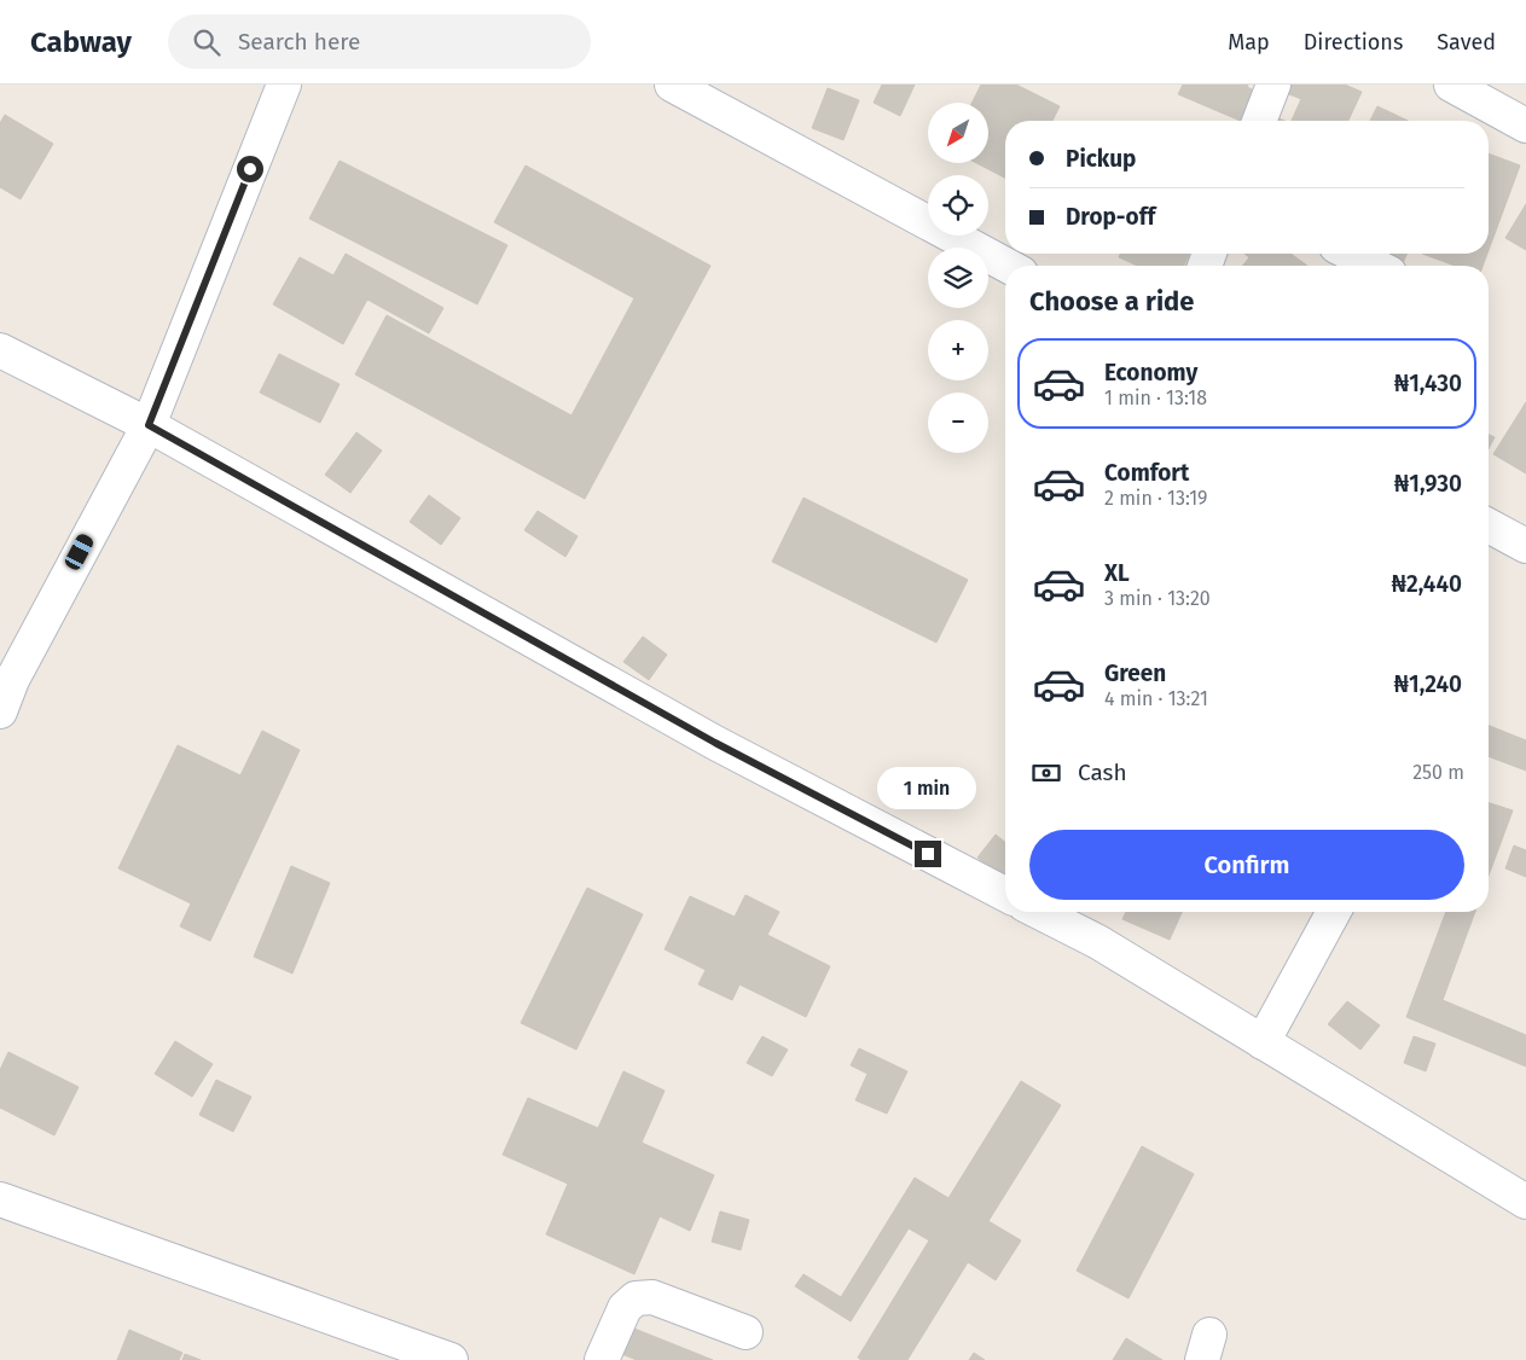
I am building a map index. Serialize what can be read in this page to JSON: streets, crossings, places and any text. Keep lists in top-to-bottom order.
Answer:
{
  "north": "bottom left",
  "page": {
    "header": "Cabway",
    "search": "Search here",
    "nav": ["Map", "Directions", "Saved"],
    "map_buttons": ["+", "−"],
    "banner": ["Pickup", "Drop-off"],
    "heading": "Choose a ride",
    "list": [
      {
        "name": "Economy",
        "note": "1 min · 13:18",
        "value": "₦1,430"
      },
      {
        "name": "Comfort",
        "note": "2 min · 13:19",
        "value": "₦1,930"
      },
      {
        "name": "XL",
        "note": "3 min · 13:20",
        "value": "₦2,440"
      },
      {
        "name": "Green",
        "note": "4 min · 13:21",
        "value": "₦1,240"
      }
    ],
    "pay": ["Cash", "250 m"],
    "bubble": "1 min",
    "buttons": "Confirm"
  }
}
